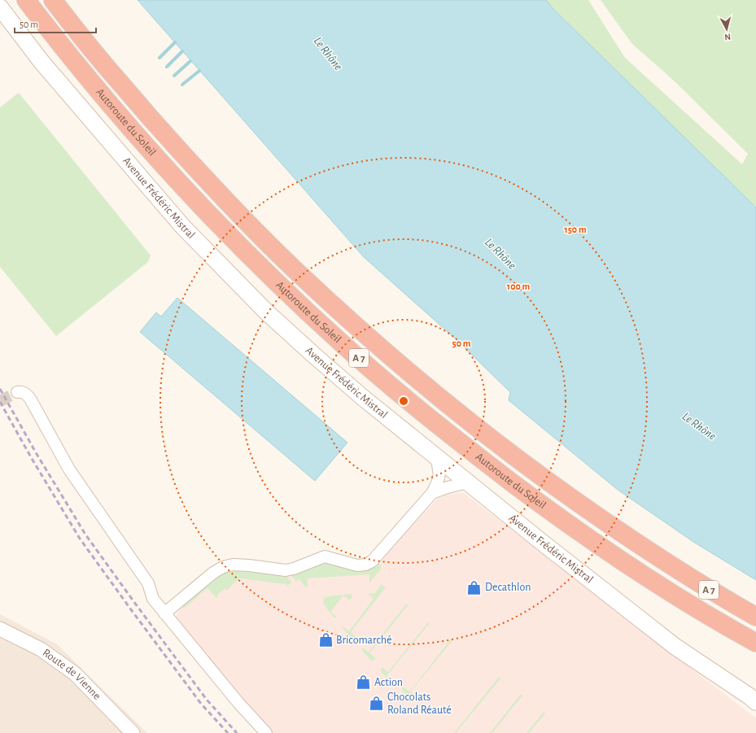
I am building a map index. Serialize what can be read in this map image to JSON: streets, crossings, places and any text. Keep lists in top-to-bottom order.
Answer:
{
  "streets": {
    "highway": ["Autoroute du Soleil", "A 7"],
    "main road": ["Avenue Frédéric Mistral"],
    "street": ["Route de Vienne"]
  },
  "water": ["Le Rhône"],
  "places": {
    "shop": [
      "Decathlon",
      "Bricomarché",
      "Action",
      "Chocolats Roland Réauté"
    ]
  },
  "scale_bar": "50 m",
  "north": "bottom",
  "rings": ["150 m", "100 m", "50 m"]
}
